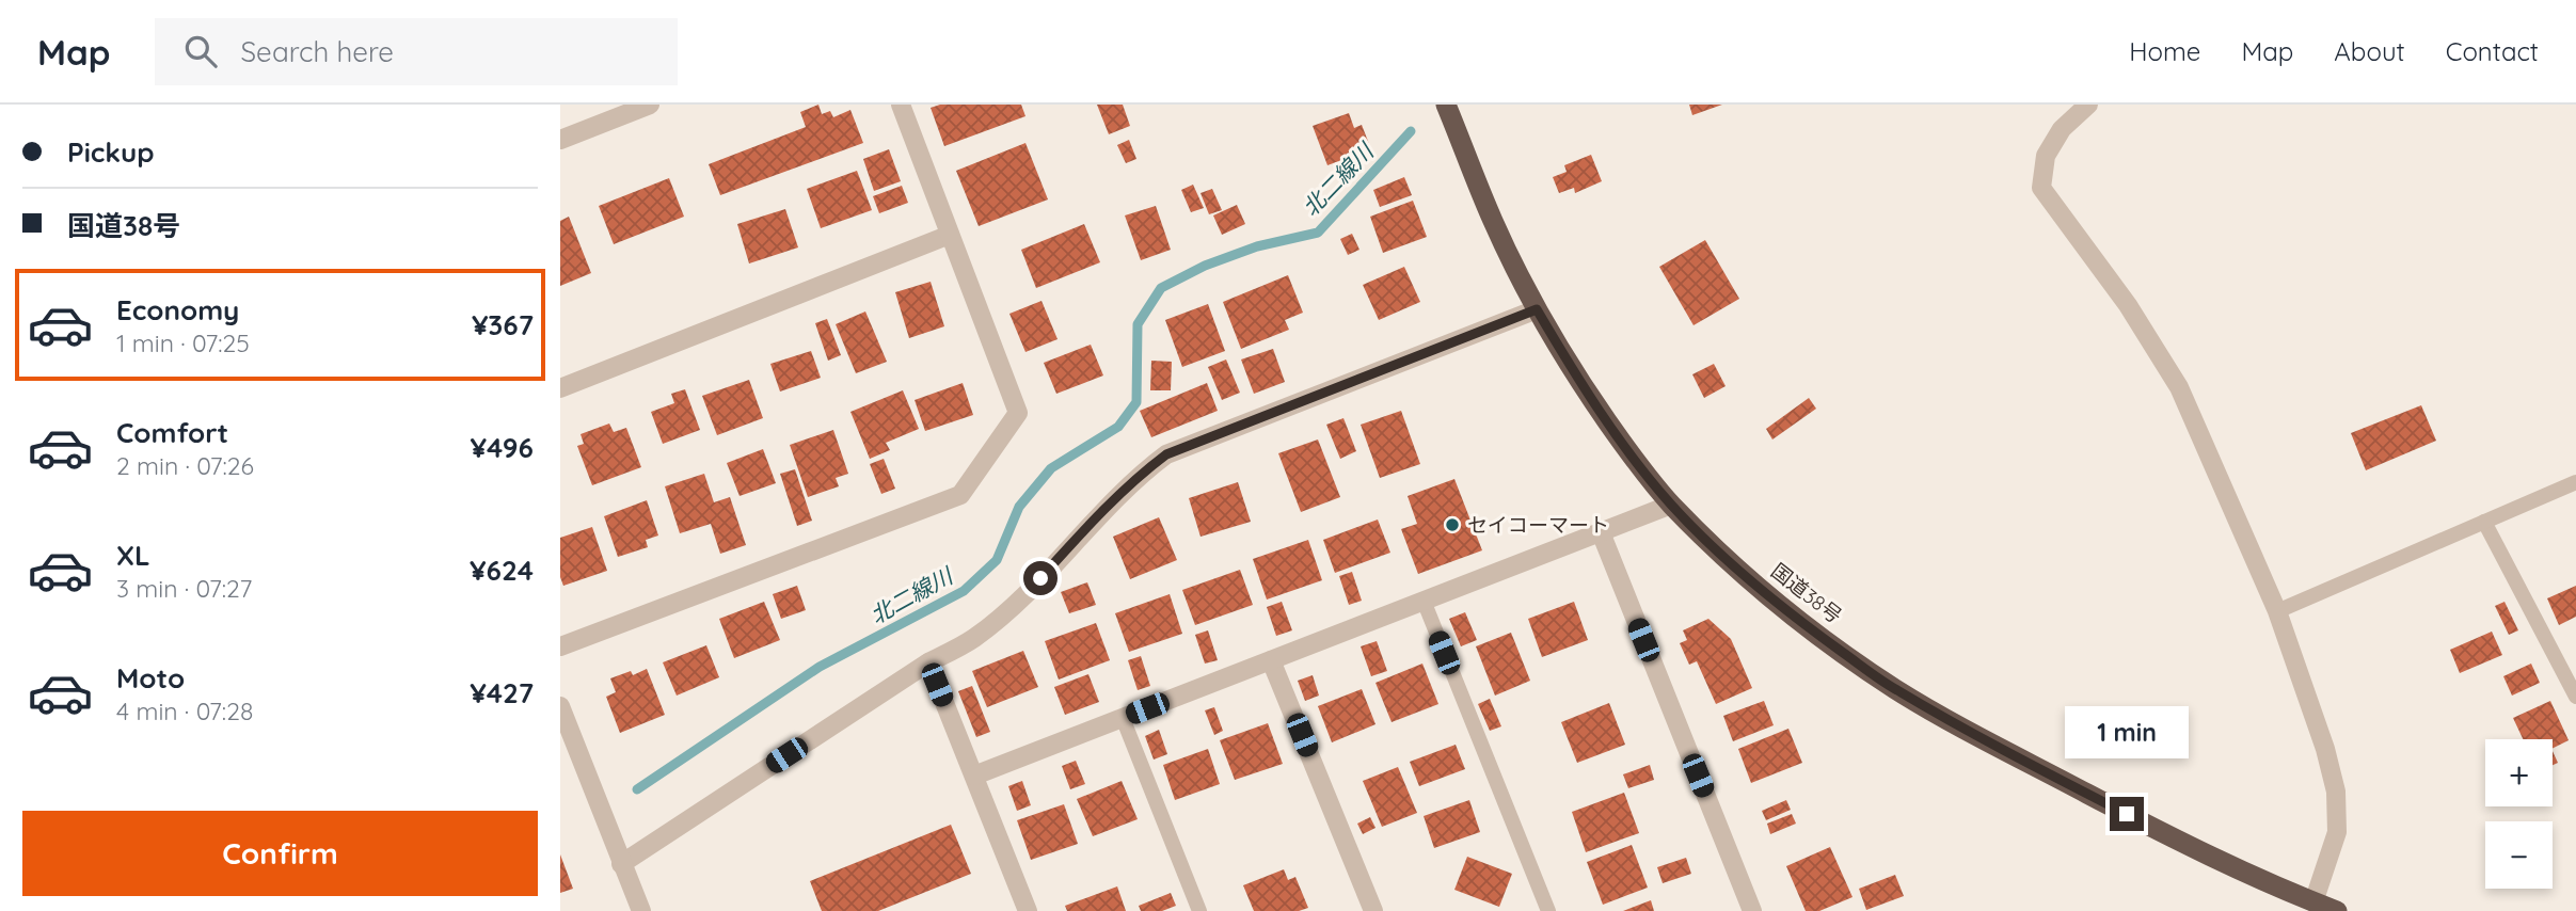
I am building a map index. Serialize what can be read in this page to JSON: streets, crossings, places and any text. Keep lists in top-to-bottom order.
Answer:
{
  "streets": {
    "highway": ["国道38号"]
  },
  "water": ["北二線川"],
  "places": ["セイコーマート"],
  "page": {
    "header": "Map",
    "search": "Search here",
    "nav": [
      "Home",
      "Map",
      "About",
      "Contact"
    ],
    "banner": ["Pickup", "国道38号"],
    "list": [
      {
        "name": "Economy",
        "note": "1 min · 07:25",
        "value": "¥367"
      },
      {
        "name": "Comfort",
        "note": "2 min · 07:26",
        "value": "¥496"
      },
      {
        "name": "XL",
        "note": "3 min · 07:27",
        "value": "¥624"
      },
      {
        "name": "Moto",
        "note": "4 min · 07:28",
        "value": "¥427"
      }
    ],
    "bubble": "1 min",
    "map_buttons": ["+", "−"],
    "buttons": "Confirm"
  }
}
